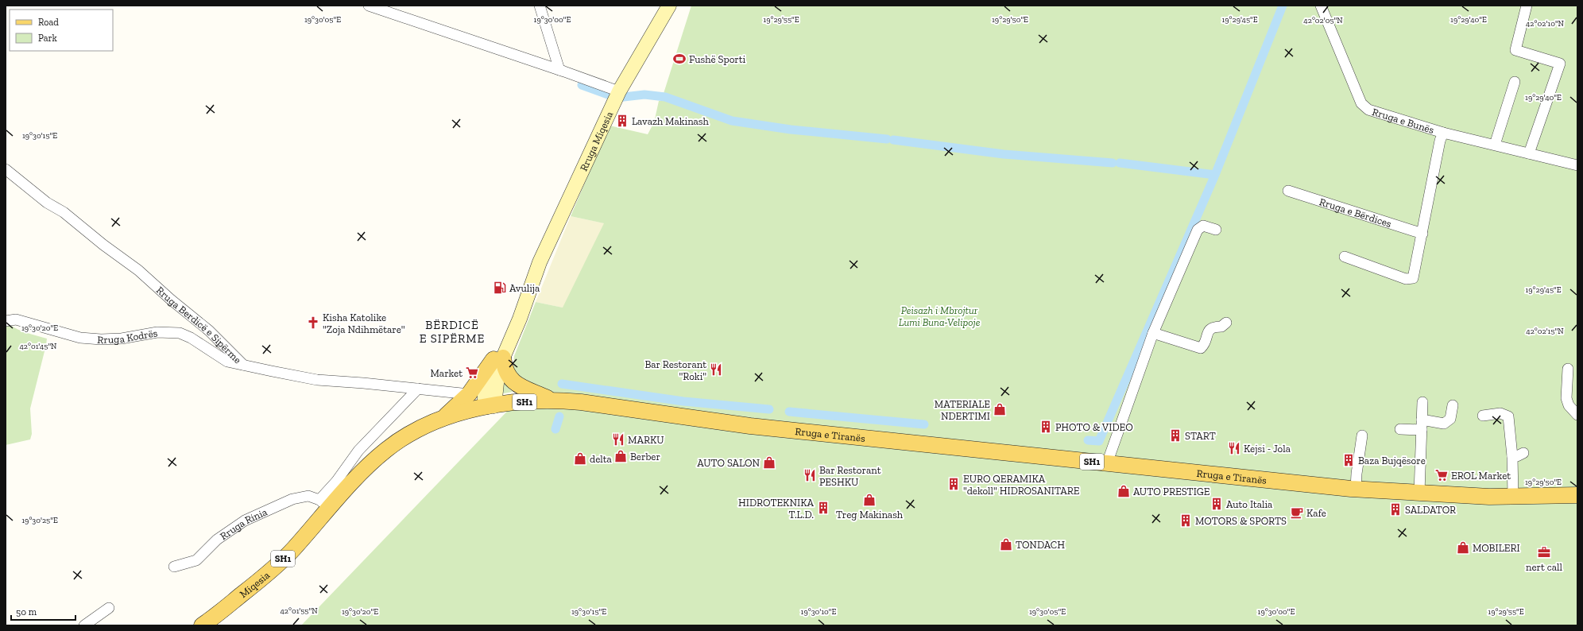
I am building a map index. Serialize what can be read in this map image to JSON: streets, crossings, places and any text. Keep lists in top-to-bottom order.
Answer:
{
  "streets": {
    "main road": [
      "Rruga Miqesia",
      "SH1",
      "Rruga e Tiranës",
      "Miqesia"
    ],
    "street": [
      "Rruga e Bunës",
      "Rruga e Bërdices",
      "Rruga Berdicë e Sipërme",
      "Rruga Kodrës",
      "Rruga Rinia"
    ]
  },
  "crossings": [
    ["Rruga Miqesia", "SH1"],
    ["Rruga Berdicë e Sipërme", "Rruga Kodrës"],
    ["SH1", "Rruga e Tiranës"],
    ["SH1", "Miqesia"],
    ["Rruga Rinia", "Miqesia"]
  ],
  "districts": ["BËRDICË E SIPËRME"],
  "parks": ["Peisazh i Mbrojtur Lumi Buna-Velipoje"],
  "places": {
    "sports": ["Fushë Sporti"],
    "building": [
      "Lavazh Makinash",
      "PHOTO & VIDEO",
      "START",
      "Baza Bujqësore",
      "EURO QERAMIKA \"dekoll\" HIDROSANITARE",
      "Auto Italia",
      "HIDROTEKNIKA T.L.D.",
      "SALDATOR",
      "MOTORS & SPORTS"
    ],
    "fuel station": ["Avulija"],
    "church": ["Kisha Katolike \"Zoja Ndihmëtare\""],
    "restaurant": [
      "Bar Restorant \"Roki\"",
      "MARKU",
      "Kejsi - Jola",
      "Bar Restorant PESHKU"
    ],
    "supermarket": ["Market", "EROL Market"],
    "shop": [
      "MATERIALE NDERTIMI",
      "Berber",
      "delta",
      "AUTO SALON",
      "AUTO PRESTIGE",
      "Treg Makinash",
      "TONDACH",
      "MOBILERI"
    ],
    "cafe": ["Kafe"],
    "office": ["nert call"]
  },
  "legend": ["Road", "Park"],
  "scale_bar": "50 m",
  "coordinates": [
    "19°30'05\"E",
    "19°30'00\"E",
    "19°29'55\"E",
    "19°29'50\"E",
    "19°29'45\"E",
    "19°29'40\"E",
    "42°02'05\"N",
    "42°02'10\"N",
    "19°30'15\"E",
    "19°30'20\"E",
    "42°02'15\"N",
    "42°01'45\"N",
    "19°30'25\"E",
    "42°01'55\"N",
    "19°30'10\"E"
  ]
}
